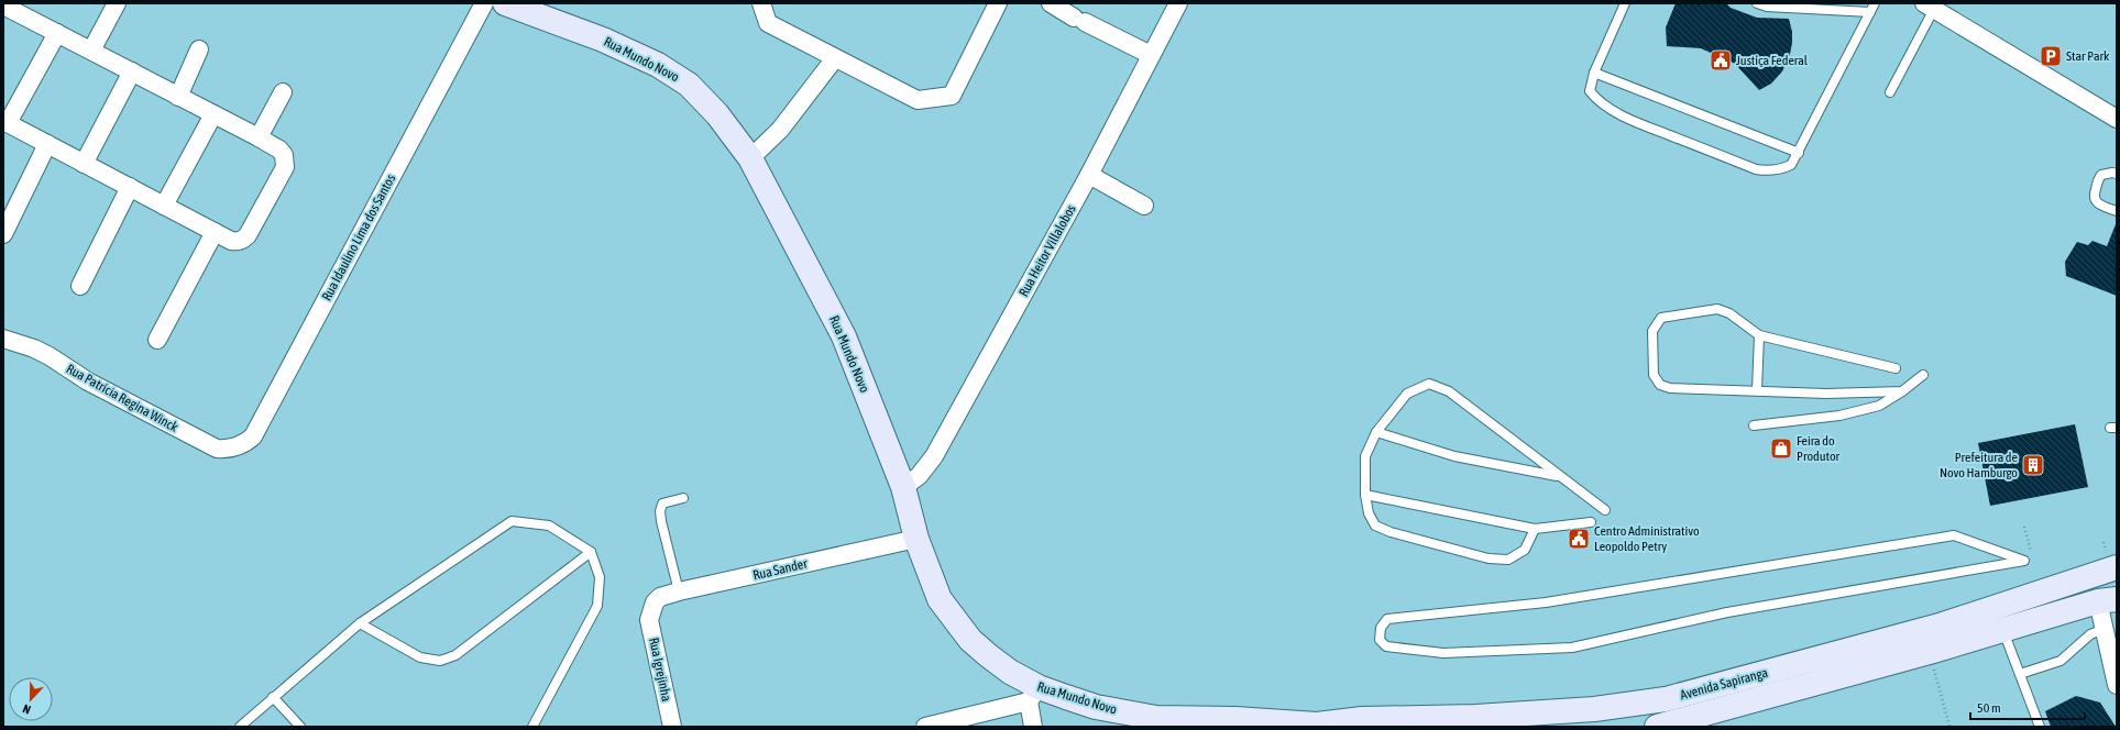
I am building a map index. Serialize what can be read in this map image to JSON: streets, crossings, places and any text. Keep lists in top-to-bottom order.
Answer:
{
  "streets": {
    "main road": ["Rua Mundo Novo", "Avenida Sapiranga"],
    "street": [
      "Rua Idaulino Lima dos Santos",
      "Rua Heitor Villalobos",
      "Rua Patrícia Regina Winck",
      "Rua Sander",
      "Rua Igrejinha"
    ]
  },
  "crossings": [
    ["Rua Mundo Novo", "Rua Heitor Villalobos"],
    ["Rua Mundo Novo", "Rua Sander"],
    ["Rua Mundo Novo", "Avenida Sapiranga"],
    ["Rua Idaulino Lima dos Santos", "Rua Patrícia Regina Winck"],
    ["Rua Sander", "Rua Igrejinha"]
  ],
  "places": {
    "parking": ["Star Park"],
    "public building": ["Justiça Federal", "Centro Administrativo Leopoldo Petry"],
    "shop": ["Feira do Produtor"],
    "building": ["Prefeitura de Novo Hamburgo"]
  },
  "scale_bar": "50 m",
  "north": "bottom"
}
